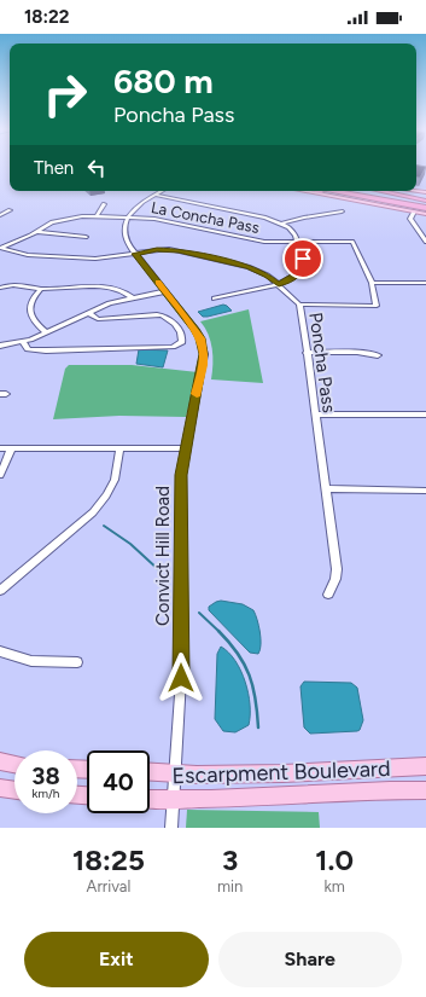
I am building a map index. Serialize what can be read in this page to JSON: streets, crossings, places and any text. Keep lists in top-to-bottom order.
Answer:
{
  "streets": {
    "main road": ["Escarpment Boulevard"],
    "street": ["La Concha Pass", "Poncha Pass", "Convict Hill Road"]
  },
  "crossings": [
    ["La Concha Pass", "Poncha Pass"],
    ["La Concha Pass", "Convict Hill Road"],
    ["Poncha Pass", "Convict Hill Road"],
    ["Convict Hill Road", "Escarpment Boulevard"]
  ],
  "page": {
    "status": "18:22",
    "turn": ["680 m", "Poncha Pass"],
    "then": "Then",
    "speed": "38 km/h",
    "limit": "40",
    "eta": [
      "18:25",
      "Arrival",
      "3",
      "min",
      "1.0",
      "km"
    ],
    "buttons": ["Exit", "Share"]
  }
}
